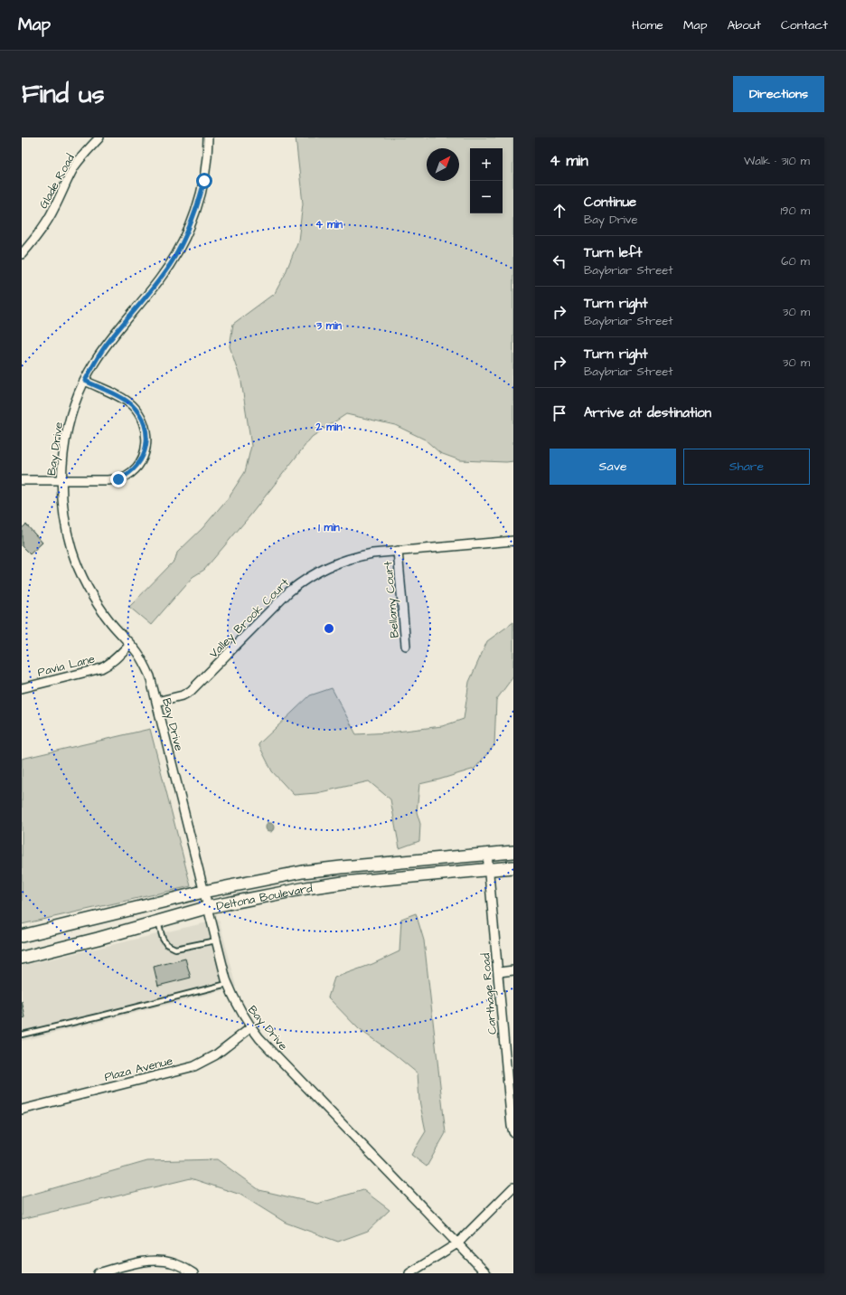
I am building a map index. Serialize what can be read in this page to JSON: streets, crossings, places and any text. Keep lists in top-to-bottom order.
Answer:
{
  "streets": {
    "main road": ["Deltona Boulevard"],
    "street": [
      "Glade Road",
      "Bay Drive",
      "Bellamy Court",
      "Valley Brook Court",
      "Pavia Lane",
      "Carthage Road",
      "Plaza Avenue"
    ]
  },
  "crossings": [
    ["Bay Drive", "Valley Brook Court"],
    ["Bay Drive", "Pavia Lane"],
    ["Bay Drive", "Deltona Boulevard"],
    ["Bay Drive", "Plaza Avenue"],
    ["Bellamy Court", "Valley Brook Court"],
    ["Deltona Boulevard", "Carthage Road"]
  ],
  "north": "top right",
  "page": {
    "header": "Map",
    "nav": [
      "Home",
      "Map",
      "About",
      "Contact"
    ],
    "buttons": [
      "Directions",
      ["Save", "Share"]
    ],
    "title": "Find us",
    "heading": ["4 min", "Walk · 310 m"],
    "map_buttons": ["+", "−"],
    "list": [
      ["Continue", "Bay Drive", "190 m"],
      ["Turn left", "Baybriar Street", "60 m"],
      ["Turn right", "Baybriar Street", "30 m"],
      ["Turn right", "Baybriar Street", "30 m"],
      "Arrive at destination"
    ]
  },
  "rings": [
    "4 min",
    "3 min",
    "2 min",
    "1 min"
  ]
}
